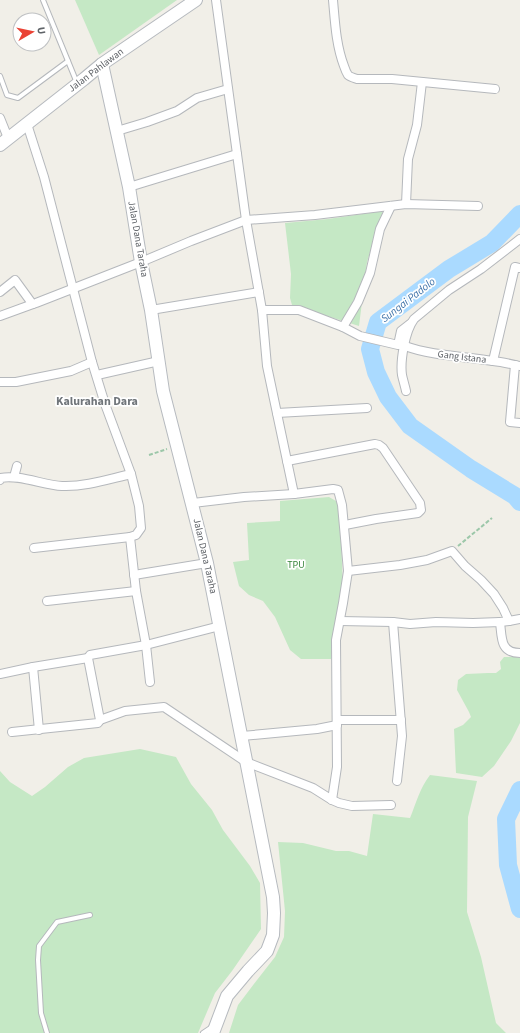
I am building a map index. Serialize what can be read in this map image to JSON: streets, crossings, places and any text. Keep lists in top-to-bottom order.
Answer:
{
  "streets": {
    "street": ["Jalan Pahlawan", "Jalan Dana Taraha", "Gang Istana"]
  },
  "crossings": [
    ["Jalan Pahlawan", "Jalan Dana Taraha"]
  ],
  "districts": ["Kalurahan Dara"],
  "water": ["Sungai Padolo"],
  "parks": ["TPU"],
  "north": "right"
}
